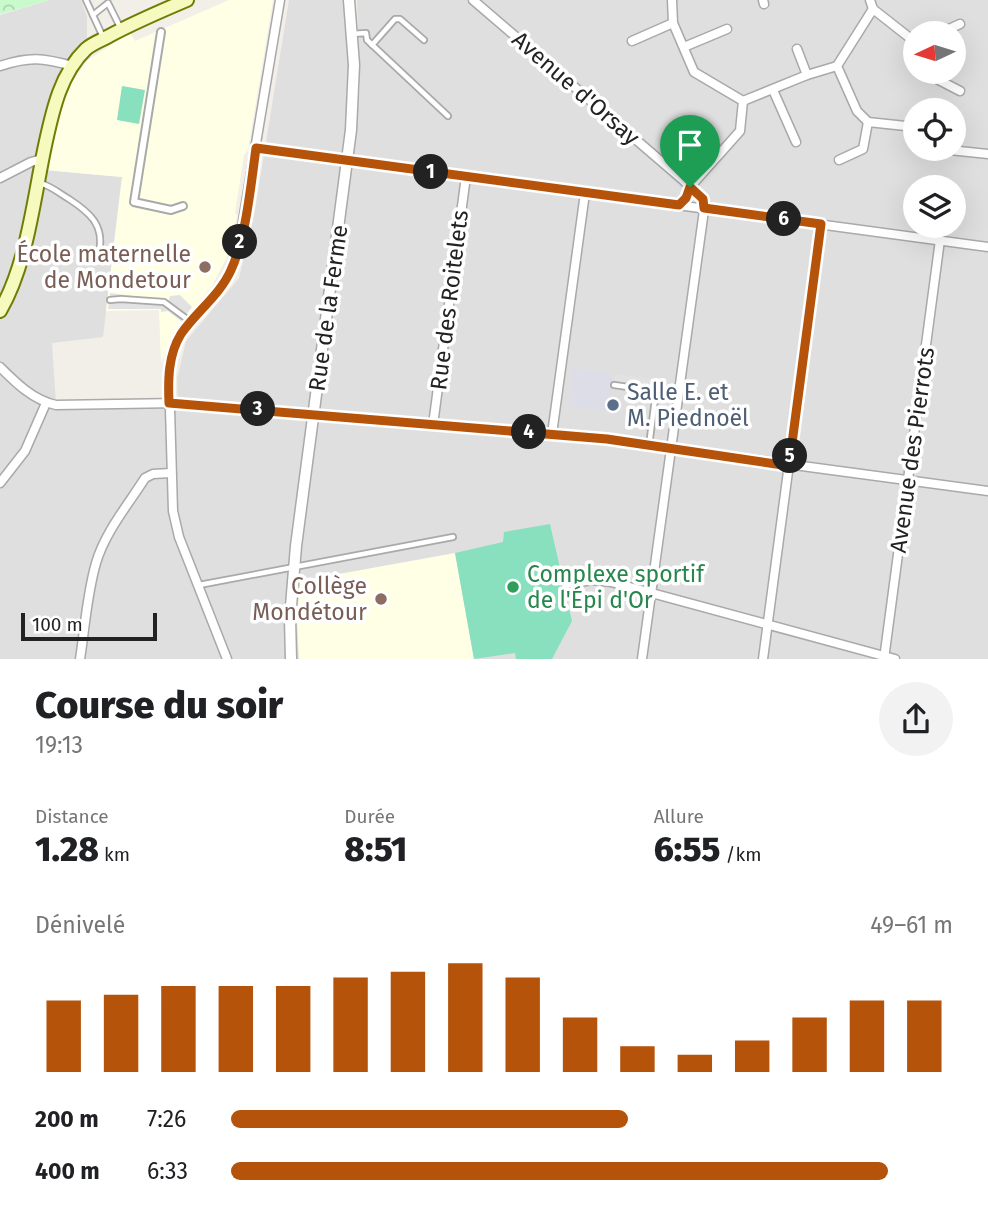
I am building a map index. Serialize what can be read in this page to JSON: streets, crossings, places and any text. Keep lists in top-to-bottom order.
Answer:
{
  "streets": {
    "street": [
      "Avenue d'Orsay",
      "Rue des Roitelets",
      "Rue de la Ferme",
      "Avenue des Pierrots"
    ]
  },
  "places": [
    "École maternelle de Mondetour",
    "Salle E. et M. Piednoël",
    "Complexe sportif de l'Épi d'Or",
    "Collège Mondétour"
  ],
  "scale_bar": "100 m",
  "north": "left",
  "page": {
    "pins": [
      "1",
      "6",
      "2",
      "3",
      "4",
      "5"
    ],
    "scale": "100 m",
    "heading": ["Course du soir", "19:13"],
    "stats": [
      ["Distance", "1.28 km"],
      ["Durée", "8:51"],
      ["Allure", "6:55 /km"]
    ],
    "chart": ["Dénivelé", "49–61 m"],
    "list": [
      {
        "name": "200 m",
        "note": "7:26"
      },
      {
        "name": "400 m",
        "note": "6:33"
      }
    ]
  }
}
